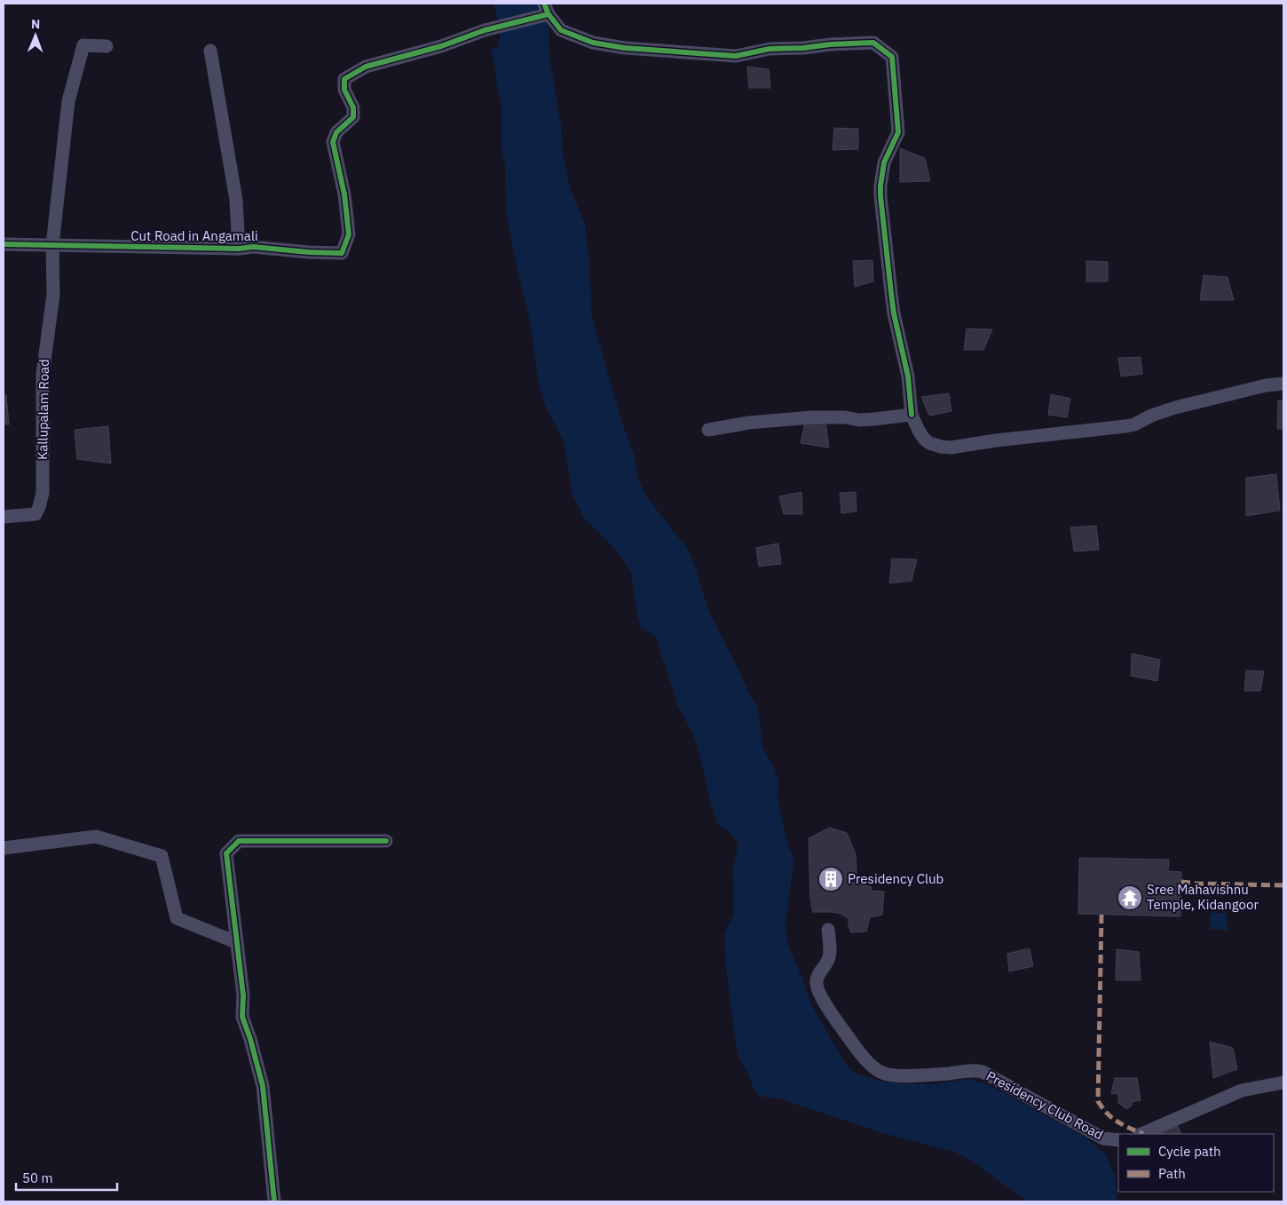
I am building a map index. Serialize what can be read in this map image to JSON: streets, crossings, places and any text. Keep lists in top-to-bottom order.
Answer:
{
  "streets": {
    "street": ["Cut Road in Angamali", "Kallupalam Road", "Presidency Club Road"]
  },
  "crossings": [
    ["Cut Road in Angamali", "Kallupalam Road"]
  ],
  "places": {
    "building": ["Presidency Club"],
    "temple": ["Sree Mahavishnu Temple, Kidangoor"]
  },
  "legend": ["Cycle path", "Path"],
  "scale_bar": "50 m",
  "north": "top"
}
